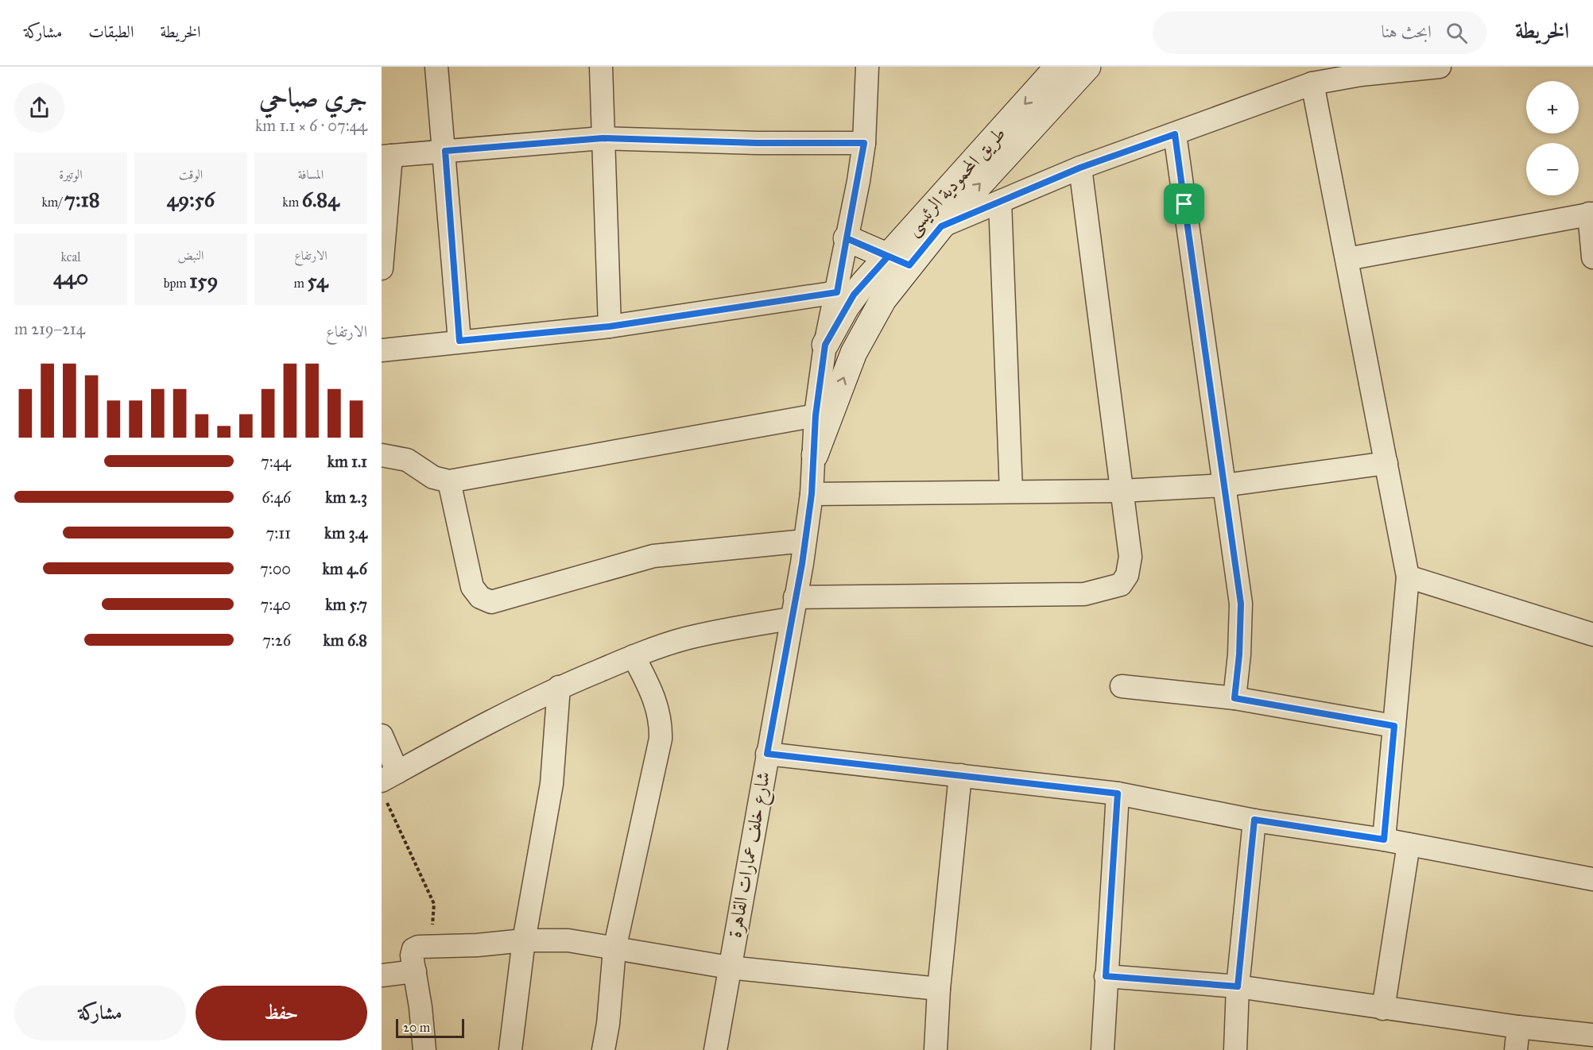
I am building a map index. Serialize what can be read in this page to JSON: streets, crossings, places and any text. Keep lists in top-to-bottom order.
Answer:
{
  "streets": {
    "street": ["طريق المحمودية الرئيسى", "شارع خلف عمارات القاهرة"]
  },
  "crossings": [
    ["طريق المحمودية الرئيسى", "شارع خلف عمارات القاهرة"]
  ],
  "scale_bar": "20 m",
  "page": {
    "header": "الخريطة",
    "search": "ابحث هنا",
    "nav": ["الخريطة", "الطبقات", "مشاركة"],
    "heading": ["جري صباحي", "07:44 · 6 × 1.1 km"],
    "map_buttons": ["+", "−"],
    "stats": [
      ["المسافة", "6.84 km"],
      ["الوقت", "49:56"],
      ["الوتيرة", "7:18 /km"],
      ["الارتفاع", "54 m"],
      ["النبض", "159 bpm"],
      ["kcal", "440"]
    ],
    "chart": ["الارتفاع", "214–219 m"],
    "list": [
      {
        "name": "1.1 km",
        "note": "7:44"
      },
      {
        "name": "2.3 km",
        "note": "6:46"
      },
      {
        "name": "3.4 km",
        "note": "7:11"
      },
      {
        "name": "4.6 km",
        "note": "7:00"
      },
      {
        "name": "5.7 km",
        "note": "7:40"
      },
      {
        "name": "6.8 km",
        "note": "7:26"
      }
    ],
    "buttons": ["حفظ", "مشاركة"],
    "scale": "20 m"
  }
}
